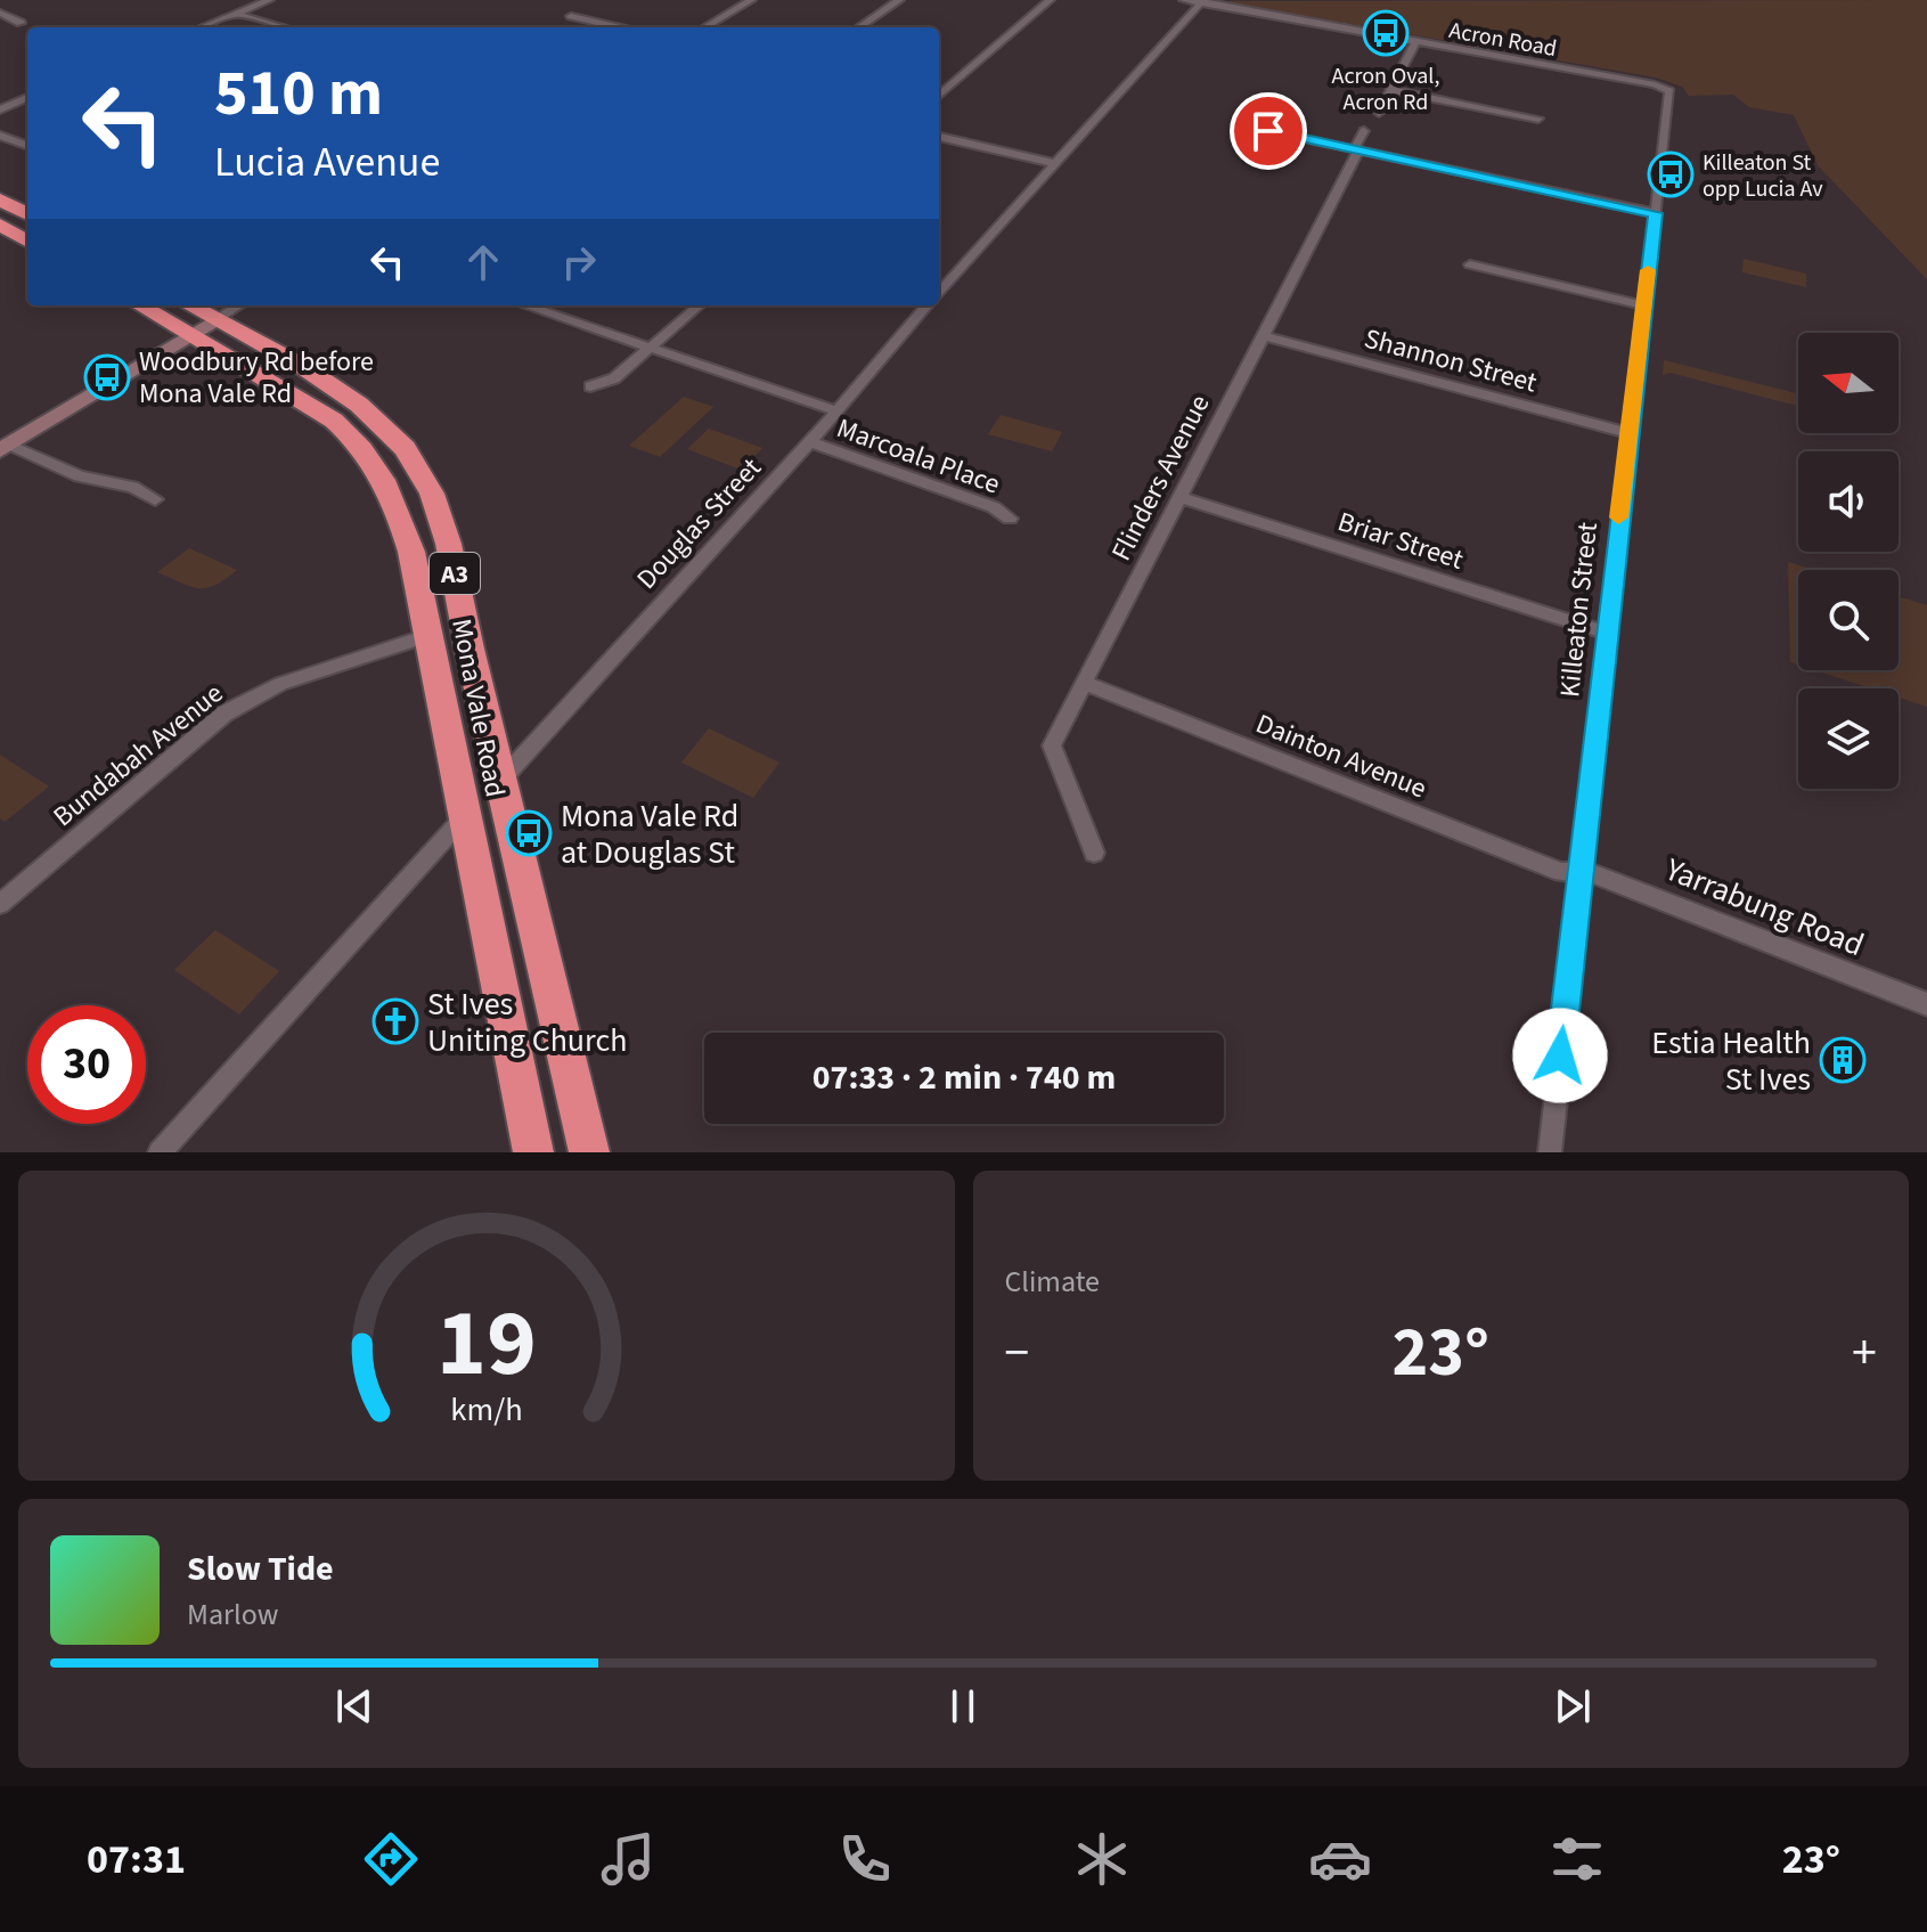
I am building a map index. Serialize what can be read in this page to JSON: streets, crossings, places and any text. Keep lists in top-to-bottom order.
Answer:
{
  "streets": {
    "highway": ["A3", "Mona Vale Road"],
    "street": [
      "Acron Road",
      "Shannon Street",
      "Marcoala Place",
      "Flinders Avenue",
      "Douglas Street",
      "Briar Street",
      "Killeaton Street",
      "Bundabah Avenue",
      "Dainton Avenue",
      "Yarrabung Road"
    ]
  },
  "crossings": [
    ["Acron Road", "Douglas Street"],
    ["Acron Road", "Killeaton Street"],
    ["Shannon Street", "Flinders Avenue"],
    ["Shannon Street", "Killeaton Street"],
    ["Marcoala Place", "Douglas Street"],
    ["Flinders Avenue", "Briar Street"],
    ["Flinders Avenue", "Dainton Avenue"],
    ["Douglas Street", "Mona Vale Road"],
    ["Briar Street", "Killeaton Street"],
    ["Killeaton Street", "Dainton Avenue"],
    ["Killeaton Street", "Yarrabung Road"],
    ["Mona Vale Road", "Bundabah Avenue"],
    ["Dainton Avenue", "Yarrabung Road"]
  ],
  "places": {
    "bus stop": [
      "Acron Oval, Acron Rd",
      "Killeaton St opp Lucia Av",
      "Woodbury Rd before Mona Vale Rd",
      "Mona Vale Rd at Douglas St"
    ],
    "church": ["St Ives Uniting Church"],
    "building": ["Estia Health St Ives"]
  },
  "north": "left",
  "page": {
    "turn": ["510 m", "Lucia Avenue"],
    "limit": "30",
    "trip": "07:33 · 2 min · 740 m",
    "tile": "Climate",
    "heat": ["−", "23°", "+"],
    "song": ["Slow Tide", "Marlow"],
    "tabs": ["07:31", "23°"],
    "gauge": ["19", "km/h"]
  }
}
